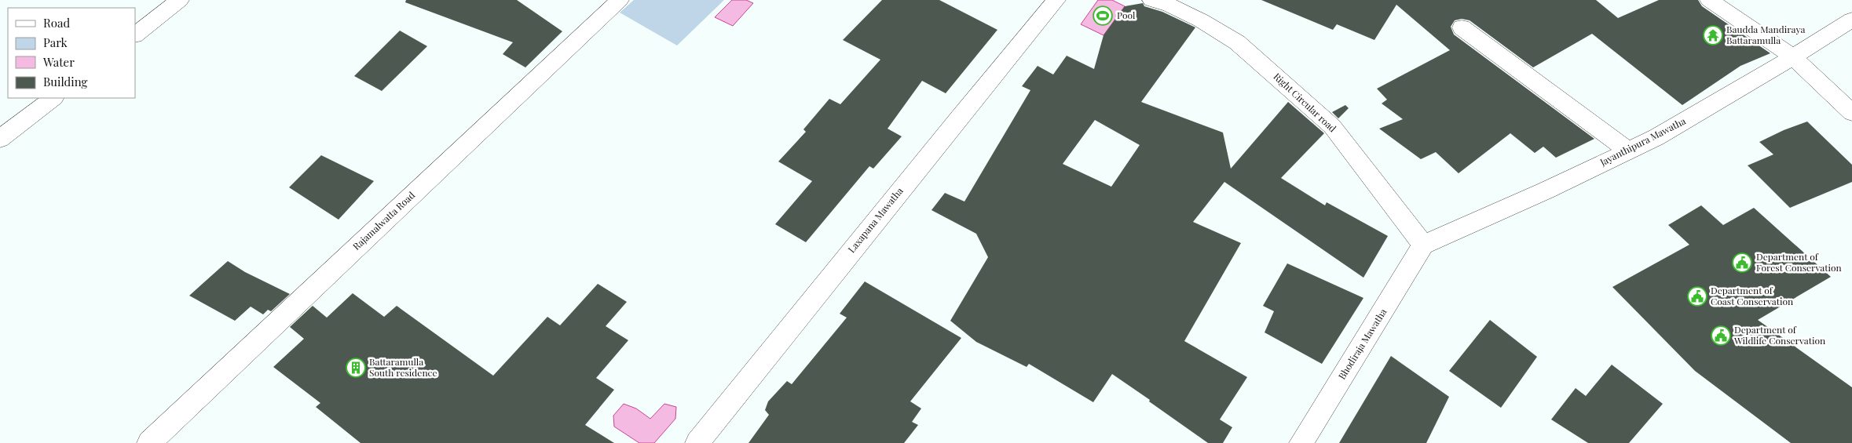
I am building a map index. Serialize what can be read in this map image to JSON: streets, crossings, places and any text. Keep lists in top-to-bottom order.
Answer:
{
  "streets": {
    "street": [
      "Right Circular road",
      "Jayanthipura Mawatha",
      "Laxapana Mawatha",
      "Rajamalwatta Road",
      "Bhodiraja Mawatha"
    ]
  },
  "crossings": [
    ["Right Circular road", "Jayanthipura Mawatha"],
    ["Right Circular road", "Bhodiraja Mawatha"],
    ["Jayanthipura Mawatha", "Bhodiraja Mawatha"]
  ],
  "places": {
    "sports": ["Pool"],
    "temple": ["Baudda Mandiraya Battaramulla"],
    "public building": ["Department of Forest Conservation", "Department of Coast Conservation", "Department of Wildlife Conservation"],
    "building": ["Battaramulla South residence"]
  },
  "legend": [
    "Road",
    "Park",
    "Water",
    "Building"
  ]
}
